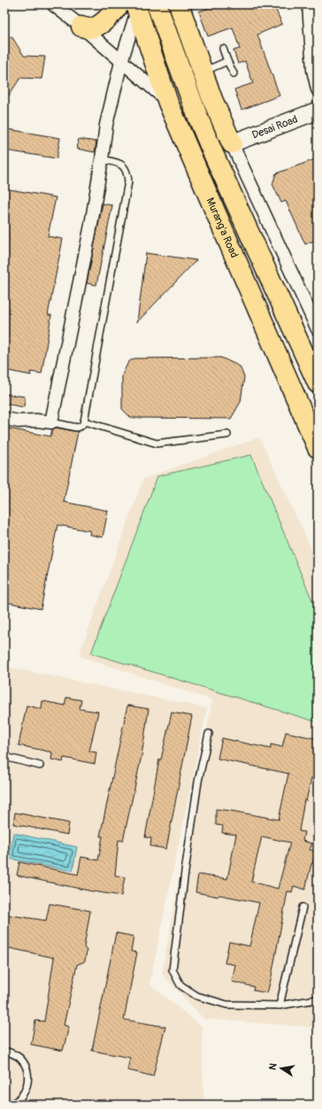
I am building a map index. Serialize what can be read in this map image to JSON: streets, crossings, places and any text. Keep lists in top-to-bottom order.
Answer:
{
  "streets": {
    "main road": ["Desai Road", "Murang'a Road"]
  },
  "north": "left"
}
